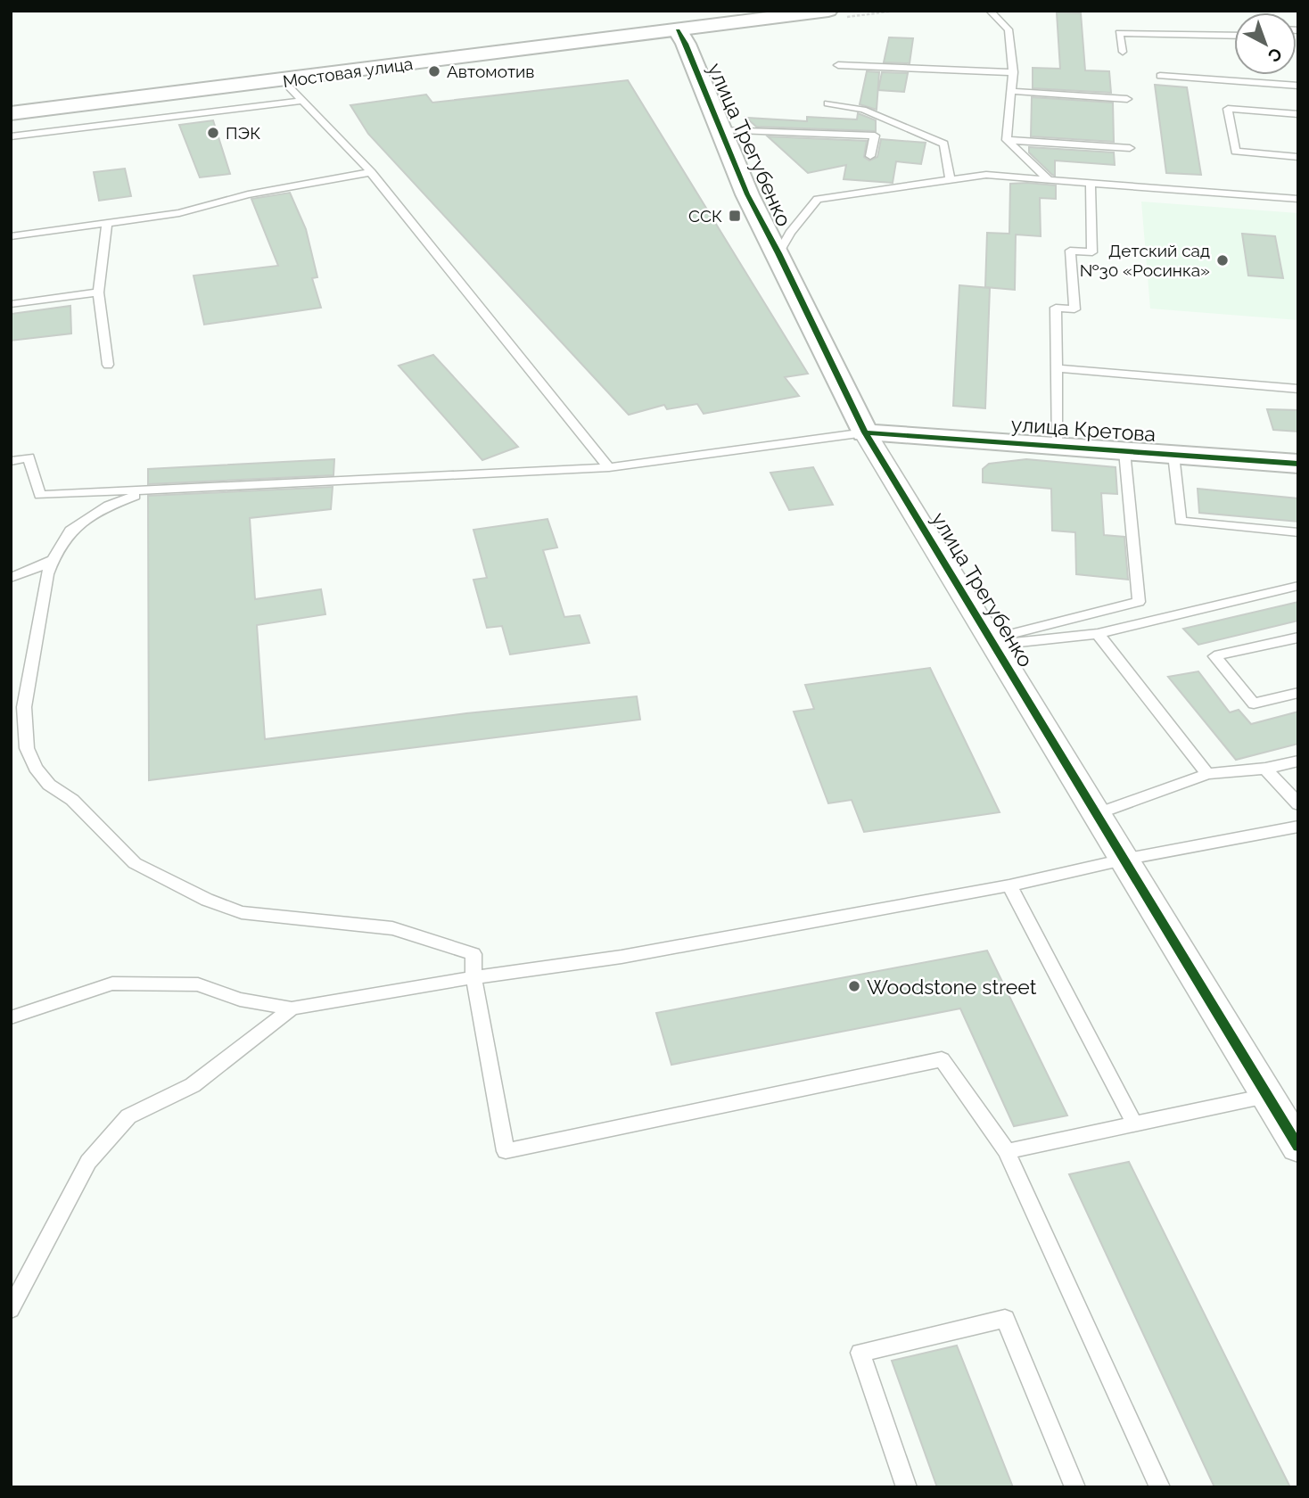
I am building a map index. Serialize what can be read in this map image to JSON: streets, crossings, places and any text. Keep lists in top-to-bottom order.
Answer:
{
  "streets": {
    "street": ["Мостовая улица", "улица Трегубенко", "улица Кретова"]
  },
  "crossings": [
    ["Мостовая улица", "улица Трегубенко"],
    ["улица Трегубенко", "улица Кретова"]
  ],
  "places": {
    "other": [
      "Автомотив",
      "ПЭК",
      "Детский сад №30 «Росинка»",
      "Woodstone street"
    ],
    "transit": ["ССК"]
  },
  "north": "bottom right"
}
